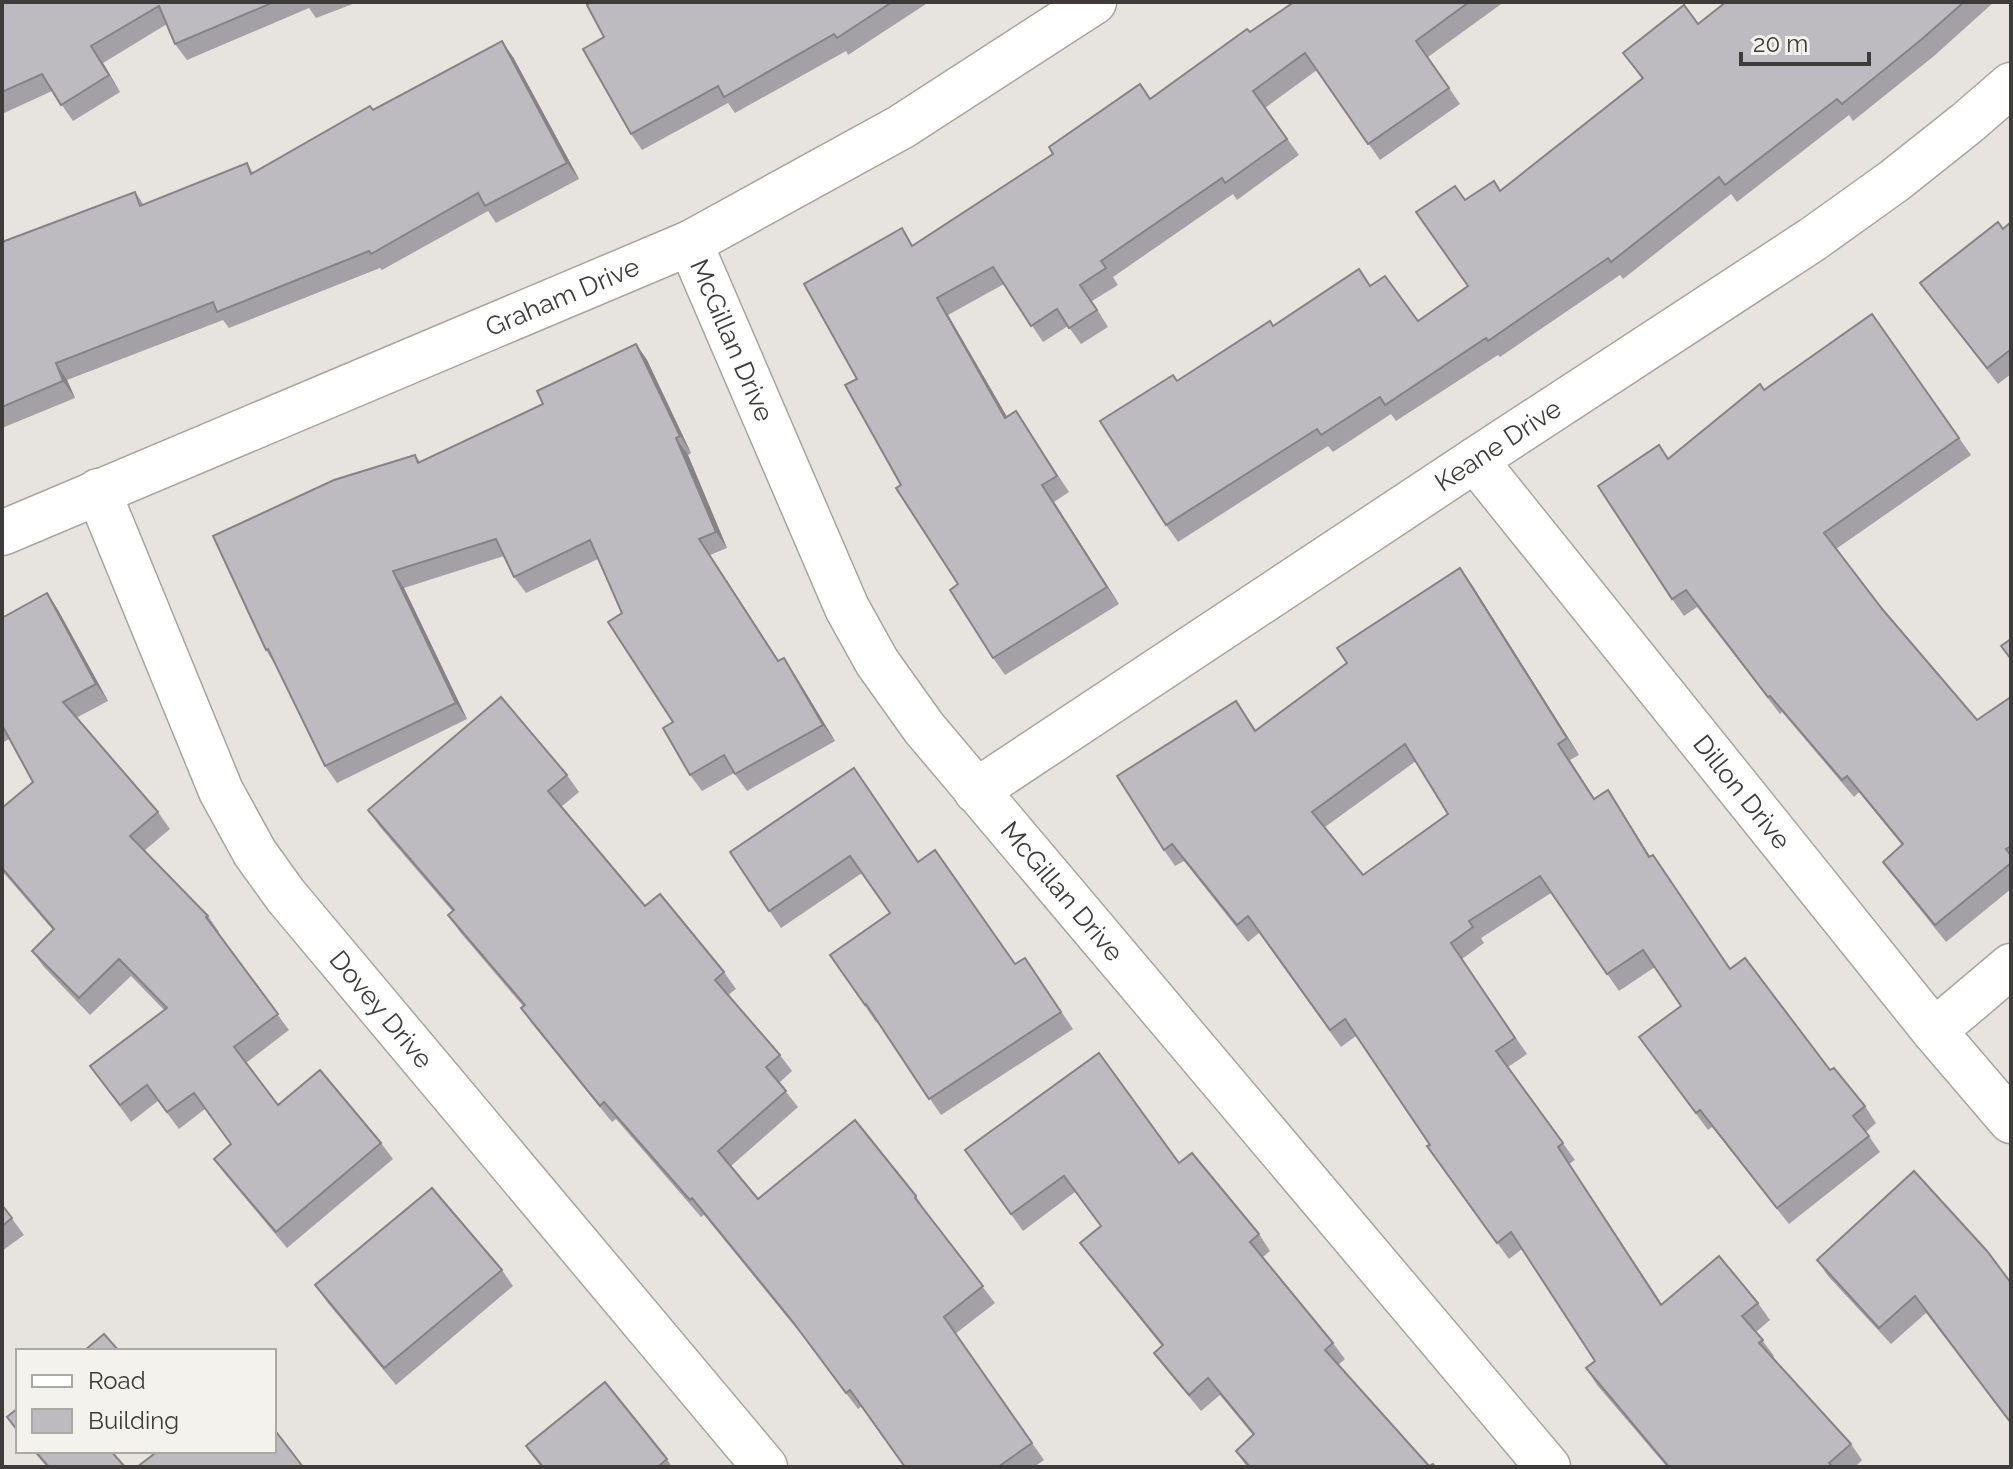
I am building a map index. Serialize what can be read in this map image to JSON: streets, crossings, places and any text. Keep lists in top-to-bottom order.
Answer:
{
  "streets": {
    "street": [
      "Graham Drive",
      "McGillan Drive",
      "Keane Drive",
      "Dillon Drive",
      "Dovey Drive"
    ]
  },
  "crossings": [
    ["Graham Drive", "McGillan Drive"],
    ["Graham Drive", "Dovey Drive"],
    ["McGillan Drive", "Keane Drive"],
    ["Keane Drive", "Dillon Drive"]
  ],
  "legend": ["Road", "Building"],
  "scale_bar": "20 m"
}
